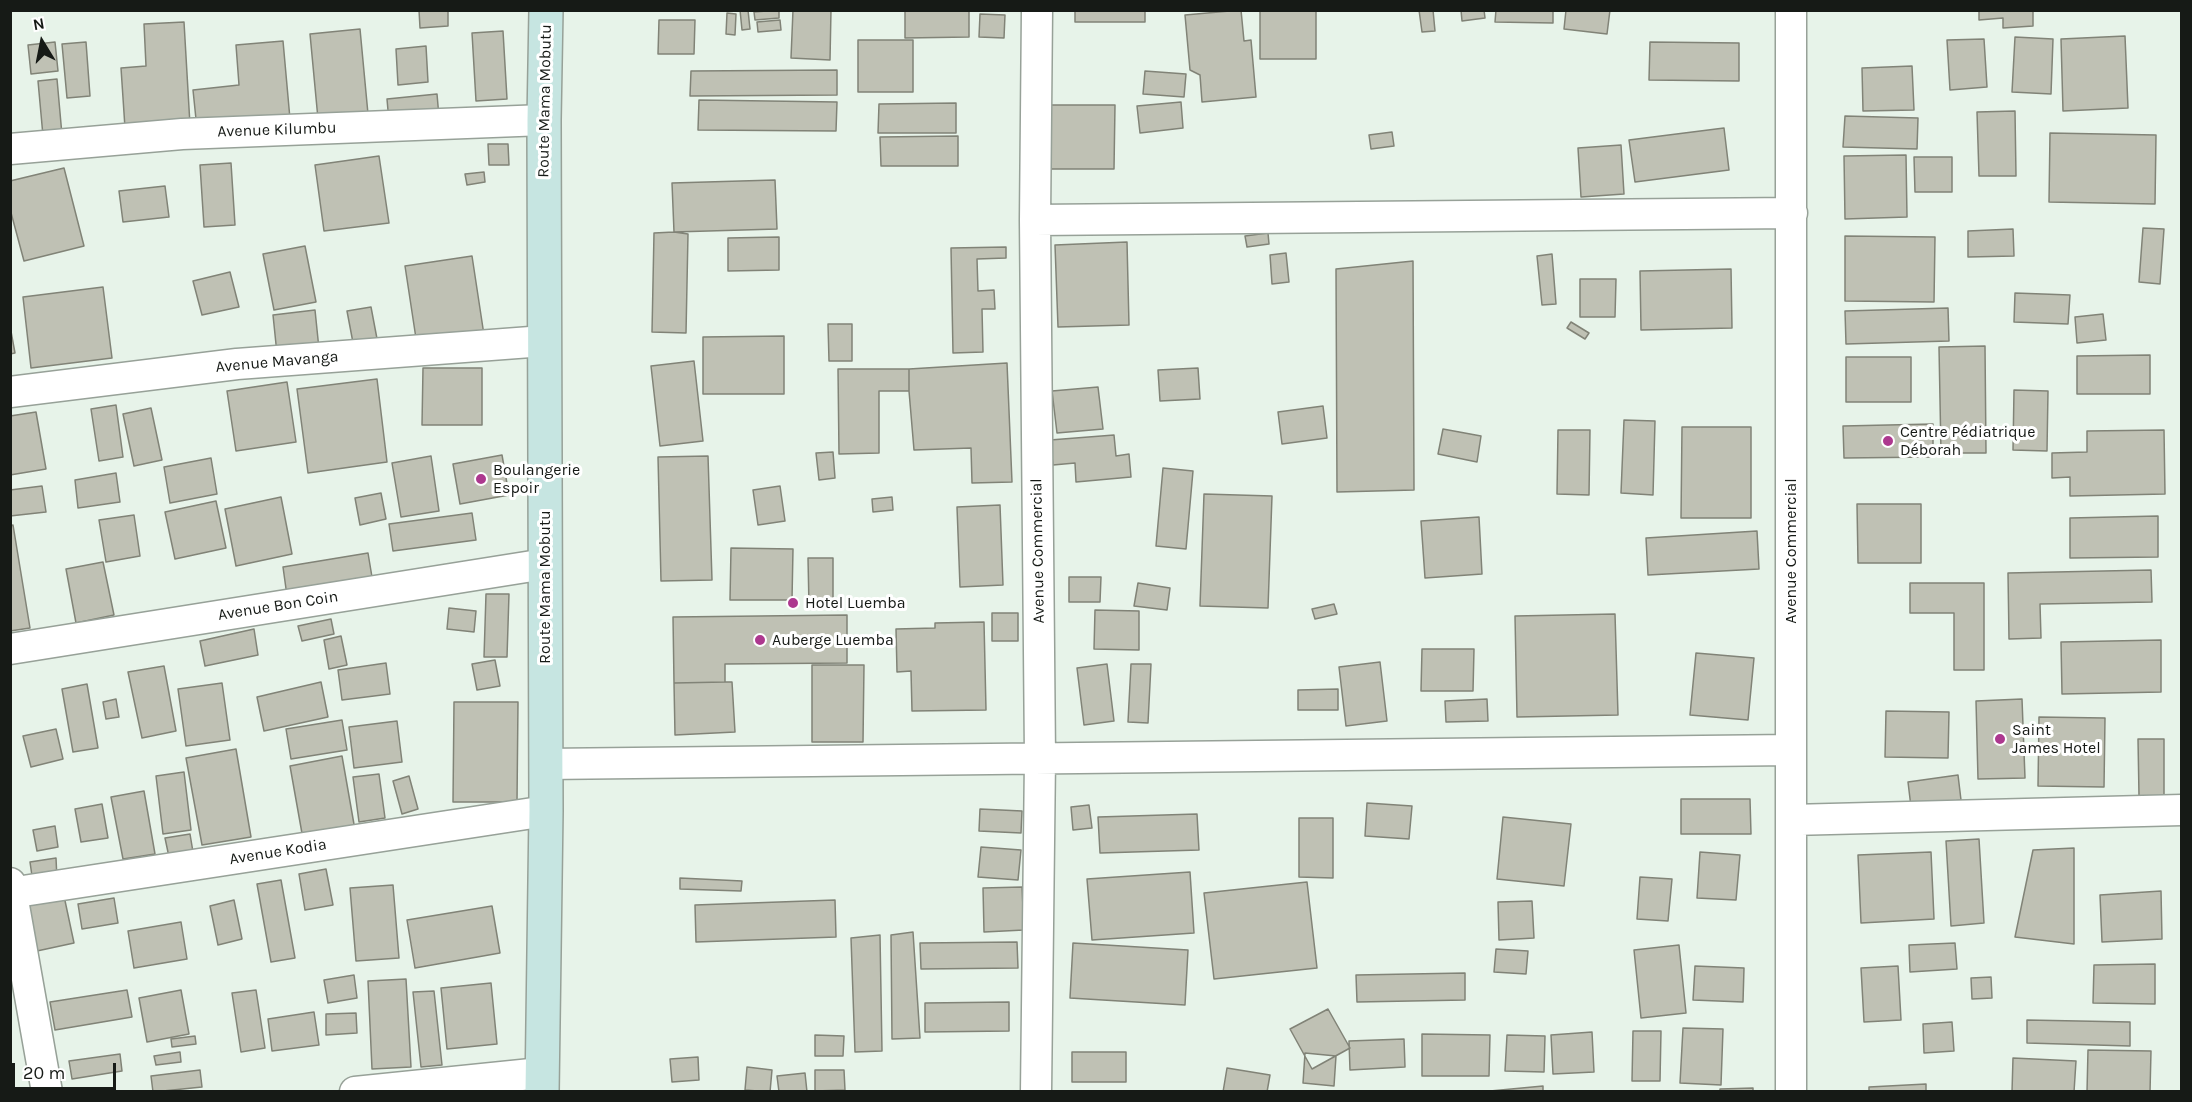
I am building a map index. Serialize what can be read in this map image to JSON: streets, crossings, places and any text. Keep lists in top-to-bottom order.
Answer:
{
  "streets": {
    "street": [
      "Route Mama Mobutu",
      "Avenue Kilumbu",
      "Avenue Mavanga",
      "Avenue Commercial",
      "Avenue Bon Coin",
      "Avenue Kodia"
    ]
  },
  "crossings": [
    ["Route Mama Mobutu", "Avenue Kilumbu"],
    ["Route Mama Mobutu", "Avenue Mavanga"],
    ["Route Mama Mobutu", "Avenue Bon Coin"],
    ["Route Mama Mobutu", "Avenue Kodia"]
  ],
  "places": [
    "Centre Pédiatrique Déborah",
    "Boulangerie Espoir",
    "Hotel Luemba",
    "Auberge Luemba",
    "Saint James Hotel"
  ],
  "scale_bar": "20 m",
  "north": "top"
}
